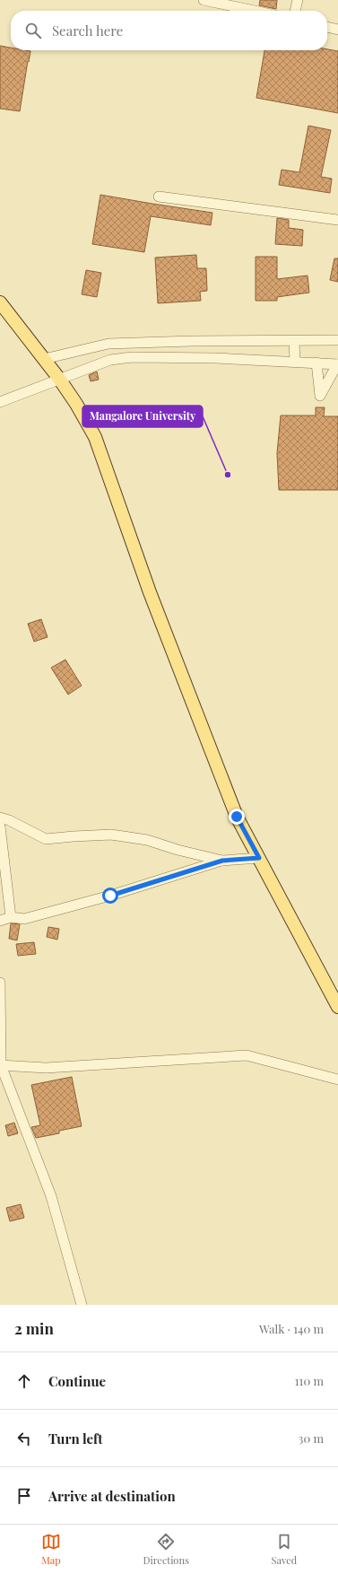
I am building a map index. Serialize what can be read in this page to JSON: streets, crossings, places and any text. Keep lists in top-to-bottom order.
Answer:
{
  "places": ["Mangalore University"],
  "page": {
    "search": "Search here",
    "heading": ["2 min", "Walk · 140 m"],
    "list": [
      ["Continue", "110 m"],
      ["Turn left", "30 m"],
      "Arrive at destination"
    ],
    "nav": ["Map", "Directions", "Saved"]
  }
}
